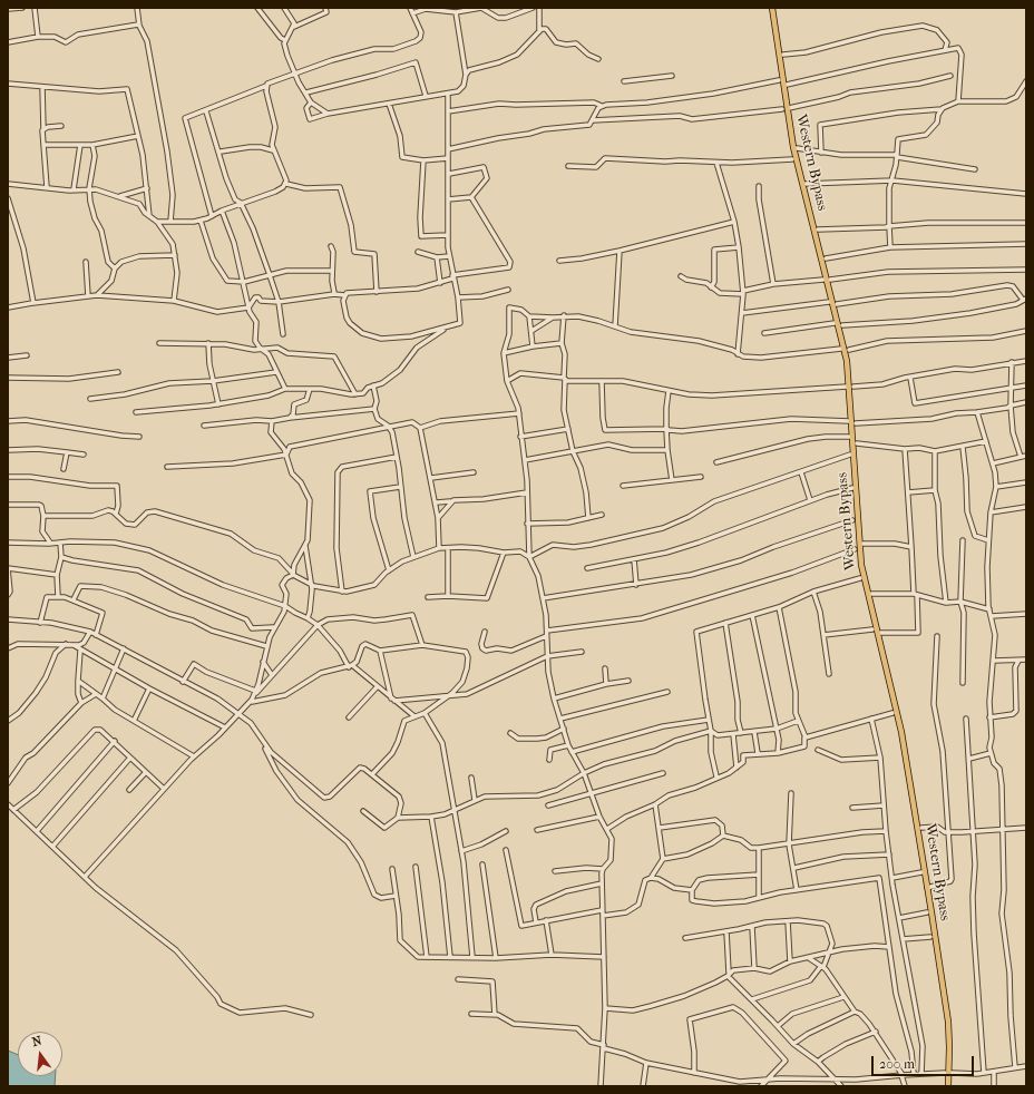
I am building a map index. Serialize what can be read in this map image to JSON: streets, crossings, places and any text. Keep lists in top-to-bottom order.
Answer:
{
  "streets": {
    "main road": ["Western Bypass"]
  },
  "scale_bar": "200 m",
  "north": "top"
}
